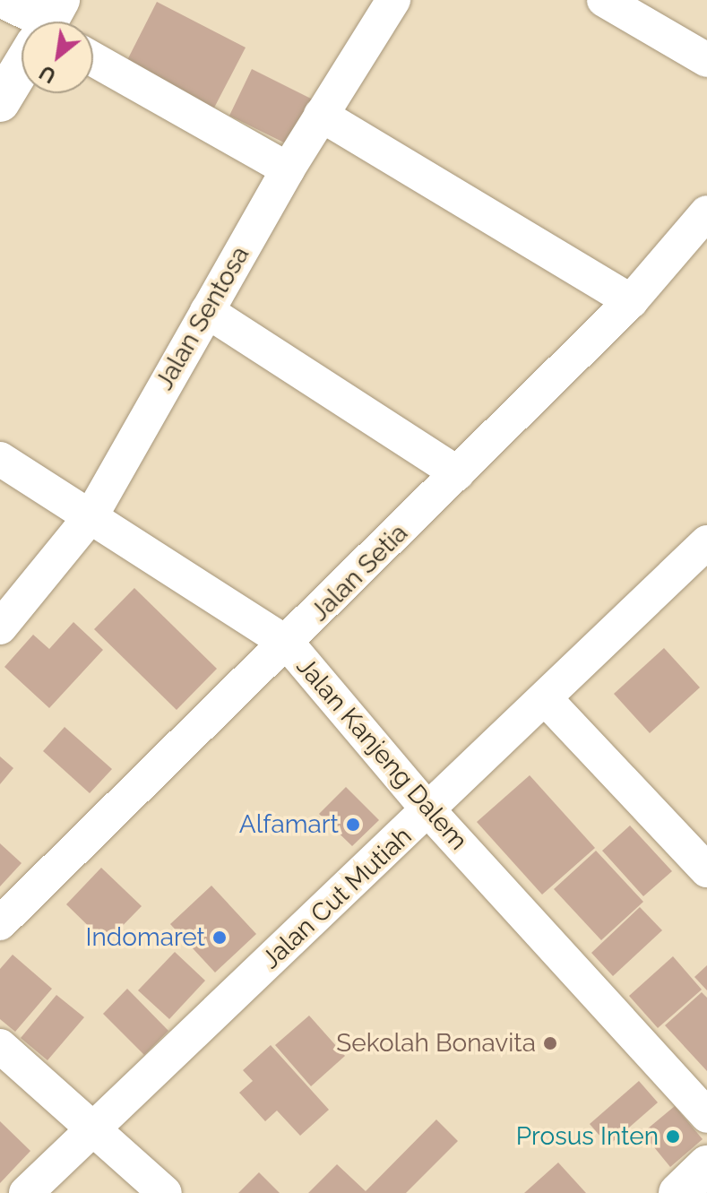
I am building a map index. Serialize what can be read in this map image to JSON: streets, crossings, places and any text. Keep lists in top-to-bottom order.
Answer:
{
  "streets": {
    "street": [
      "Jalan Sentosa",
      "Jalan Setia",
      "Jalan Kanjeng Dalem",
      "Jalan Cut Mutiah"
    ]
  },
  "crossings": [
    ["Jalan Sentosa", "Jalan Kanjeng Dalem"],
    ["Jalan Setia", "Jalan Kanjeng Dalem"],
    ["Jalan Kanjeng Dalem", "Jalan Cut Mutiah"]
  ],
  "places": [
    "Alfamart",
    "Indomaret",
    "Sekolah Bonavita",
    "Prosus Inten"
  ],
  "north": "bottom left"
}
